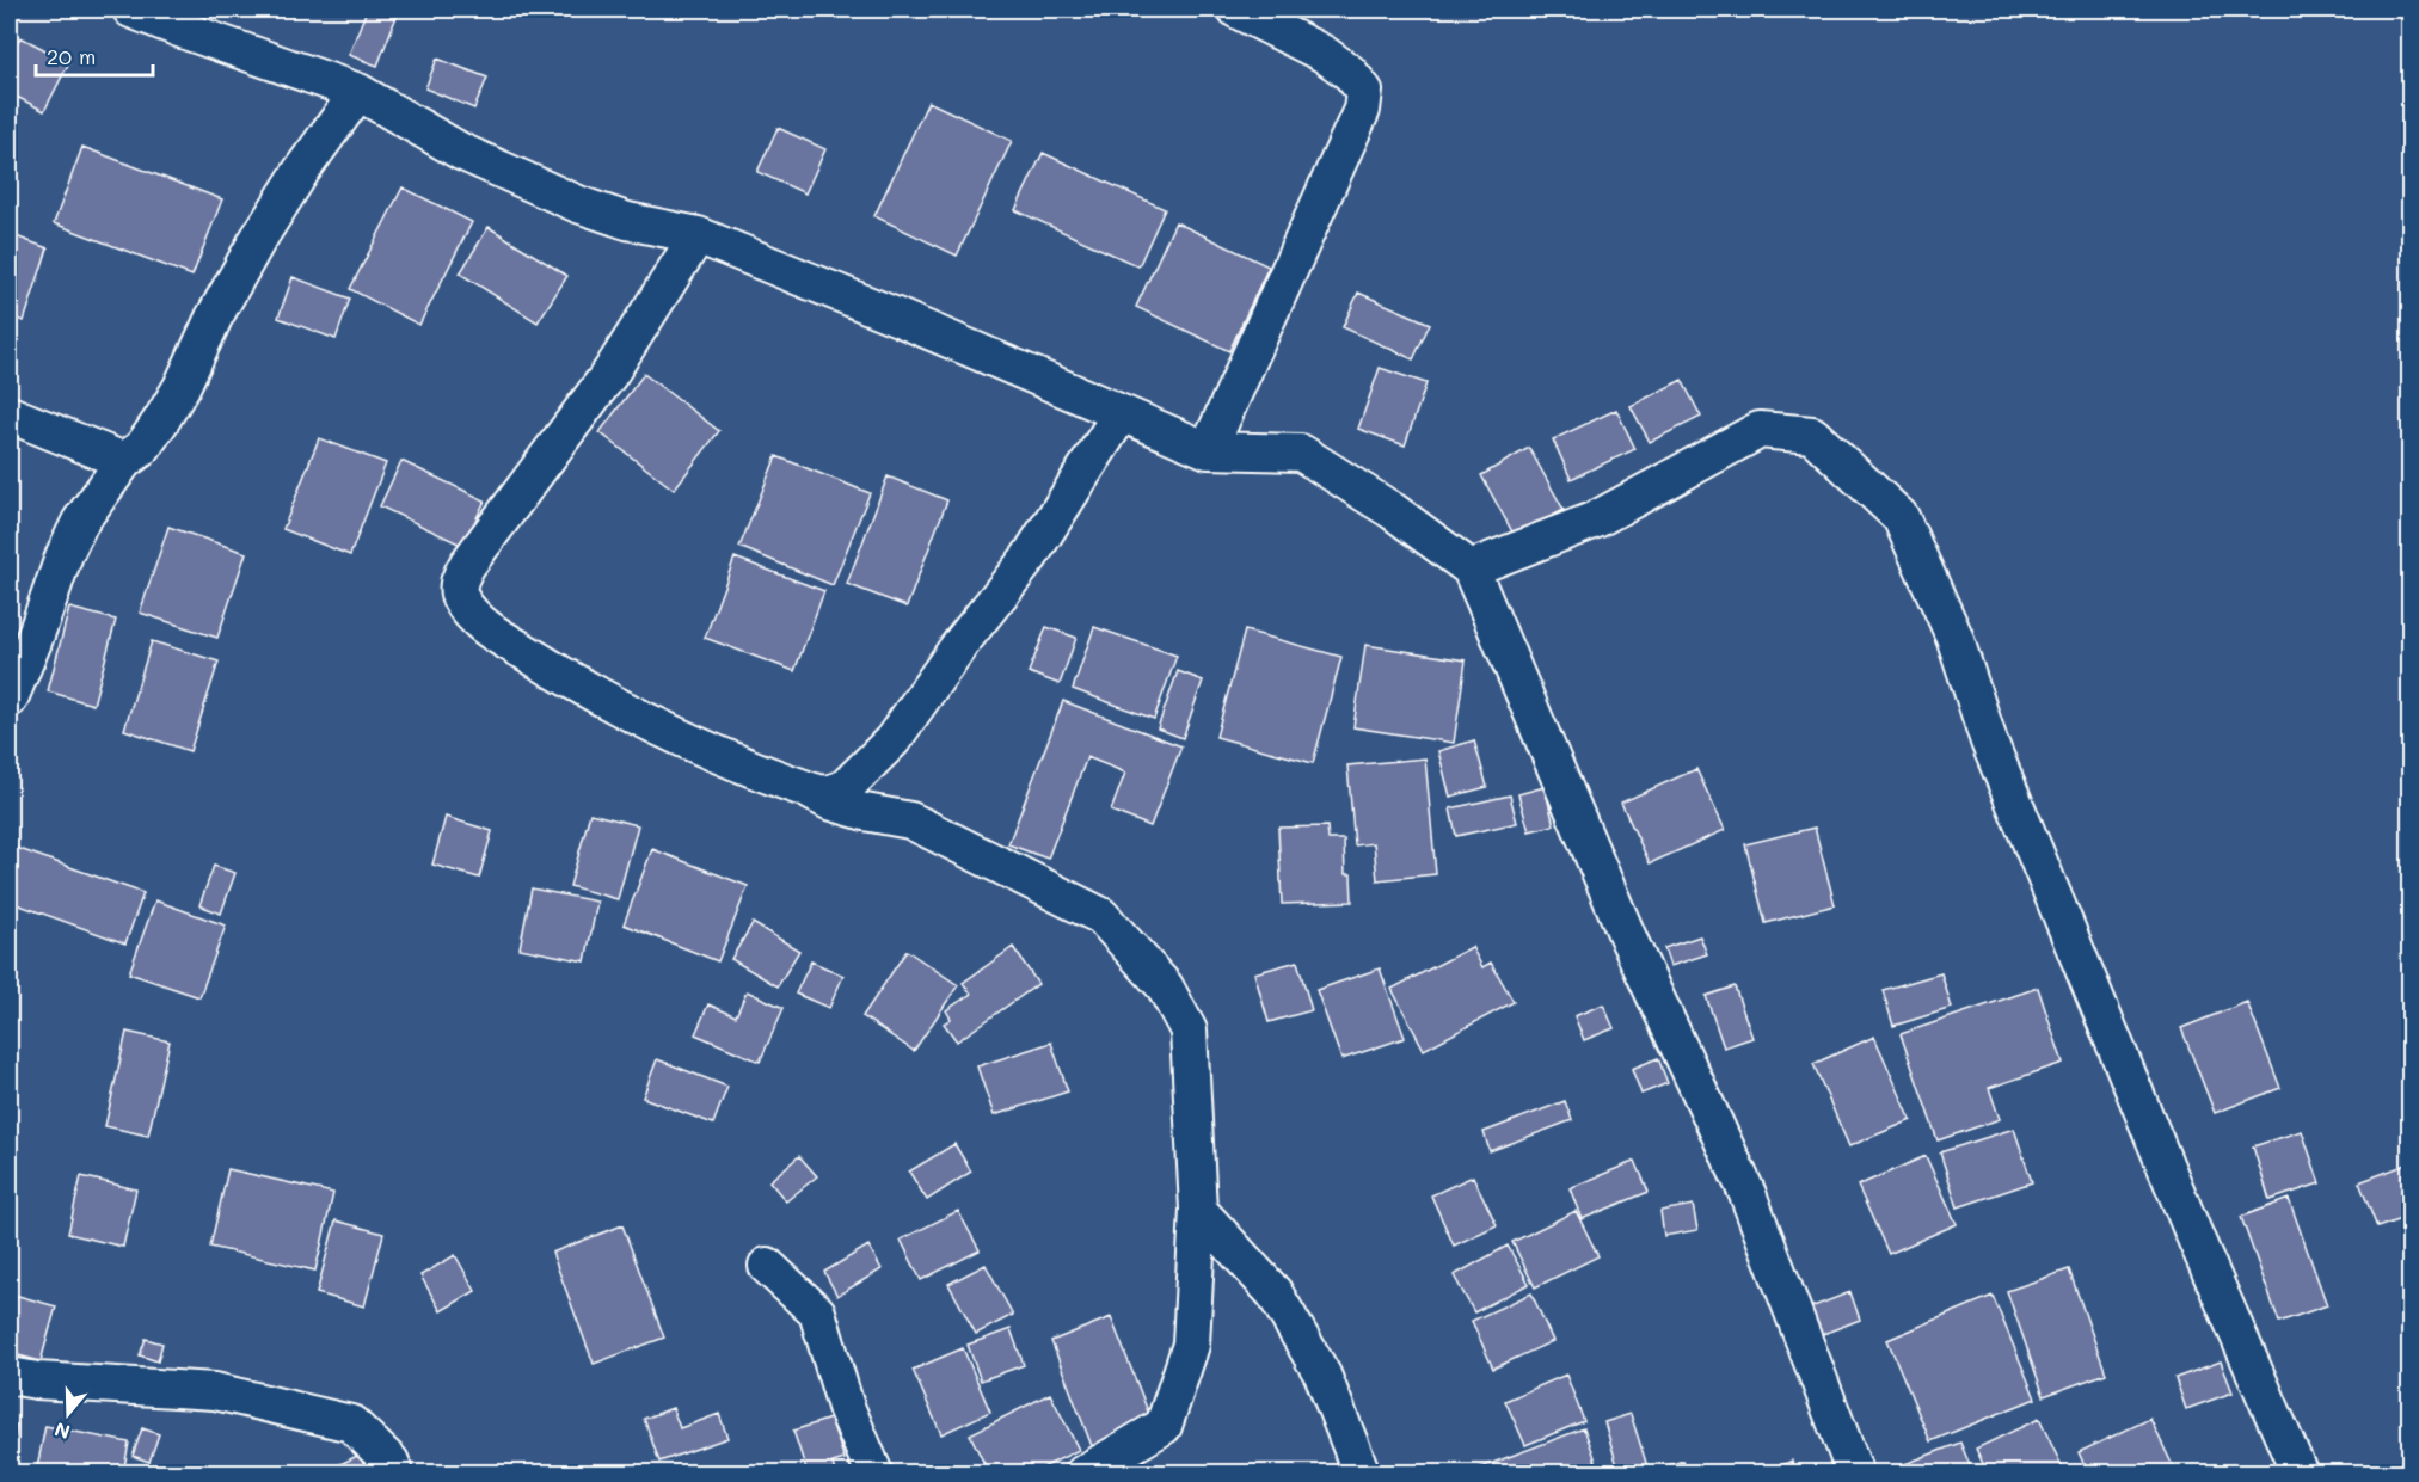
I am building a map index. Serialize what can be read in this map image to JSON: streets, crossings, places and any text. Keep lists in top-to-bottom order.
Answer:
{
  "scale_bar": "20 m",
  "north": "bottom"
}
